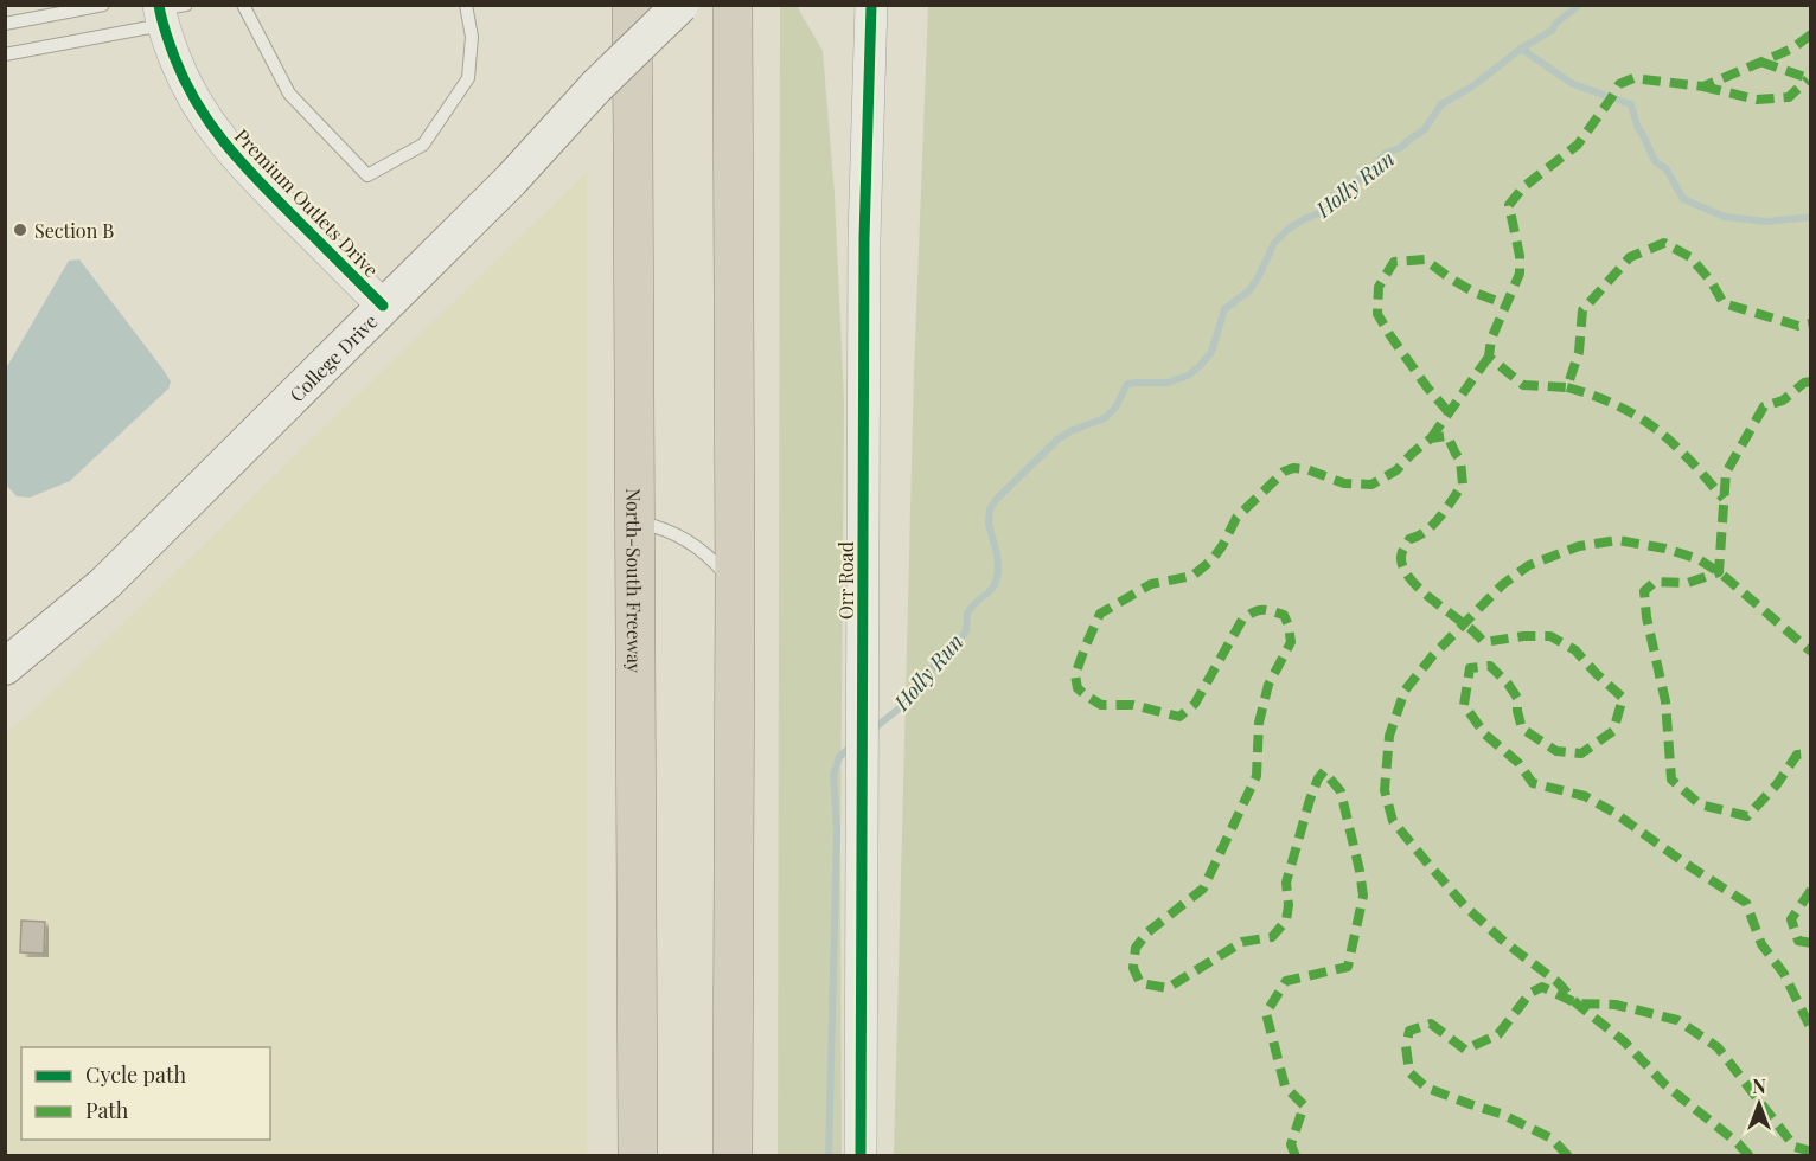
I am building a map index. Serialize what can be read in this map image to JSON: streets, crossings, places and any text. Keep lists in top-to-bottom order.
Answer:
{
  "streets": {
    "highway": ["North-South Freeway"],
    "main road": ["College Drive"],
    "street": ["Premium Outlets Drive", "Orr Road"]
  },
  "crossings": [
    ["Premium Outlets Drive", "College Drive"]
  ],
  "water": ["Holly Run"],
  "places": ["Section B"],
  "legend": ["Cycle path", "Path"],
  "north": "top"
}
